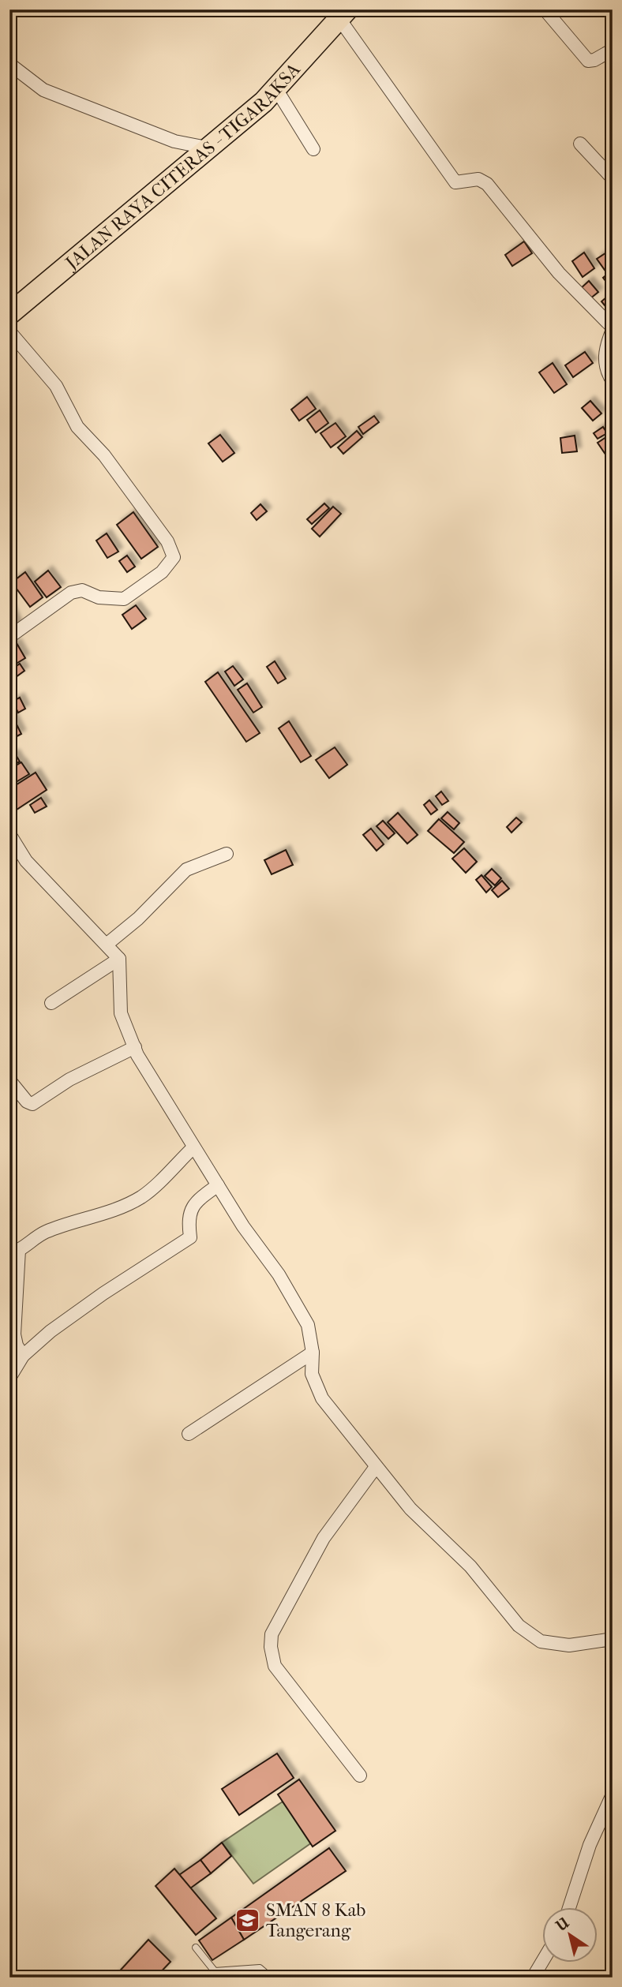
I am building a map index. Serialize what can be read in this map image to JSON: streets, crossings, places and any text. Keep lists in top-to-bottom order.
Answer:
{
  "streets": {
    "main road": ["JALAN RAYA CITERAS - TIGARAKSA"]
  },
  "places": {
    "school or university": ["SMAN 8 Kab Tangerang"]
  },
  "north": "top left"
}
